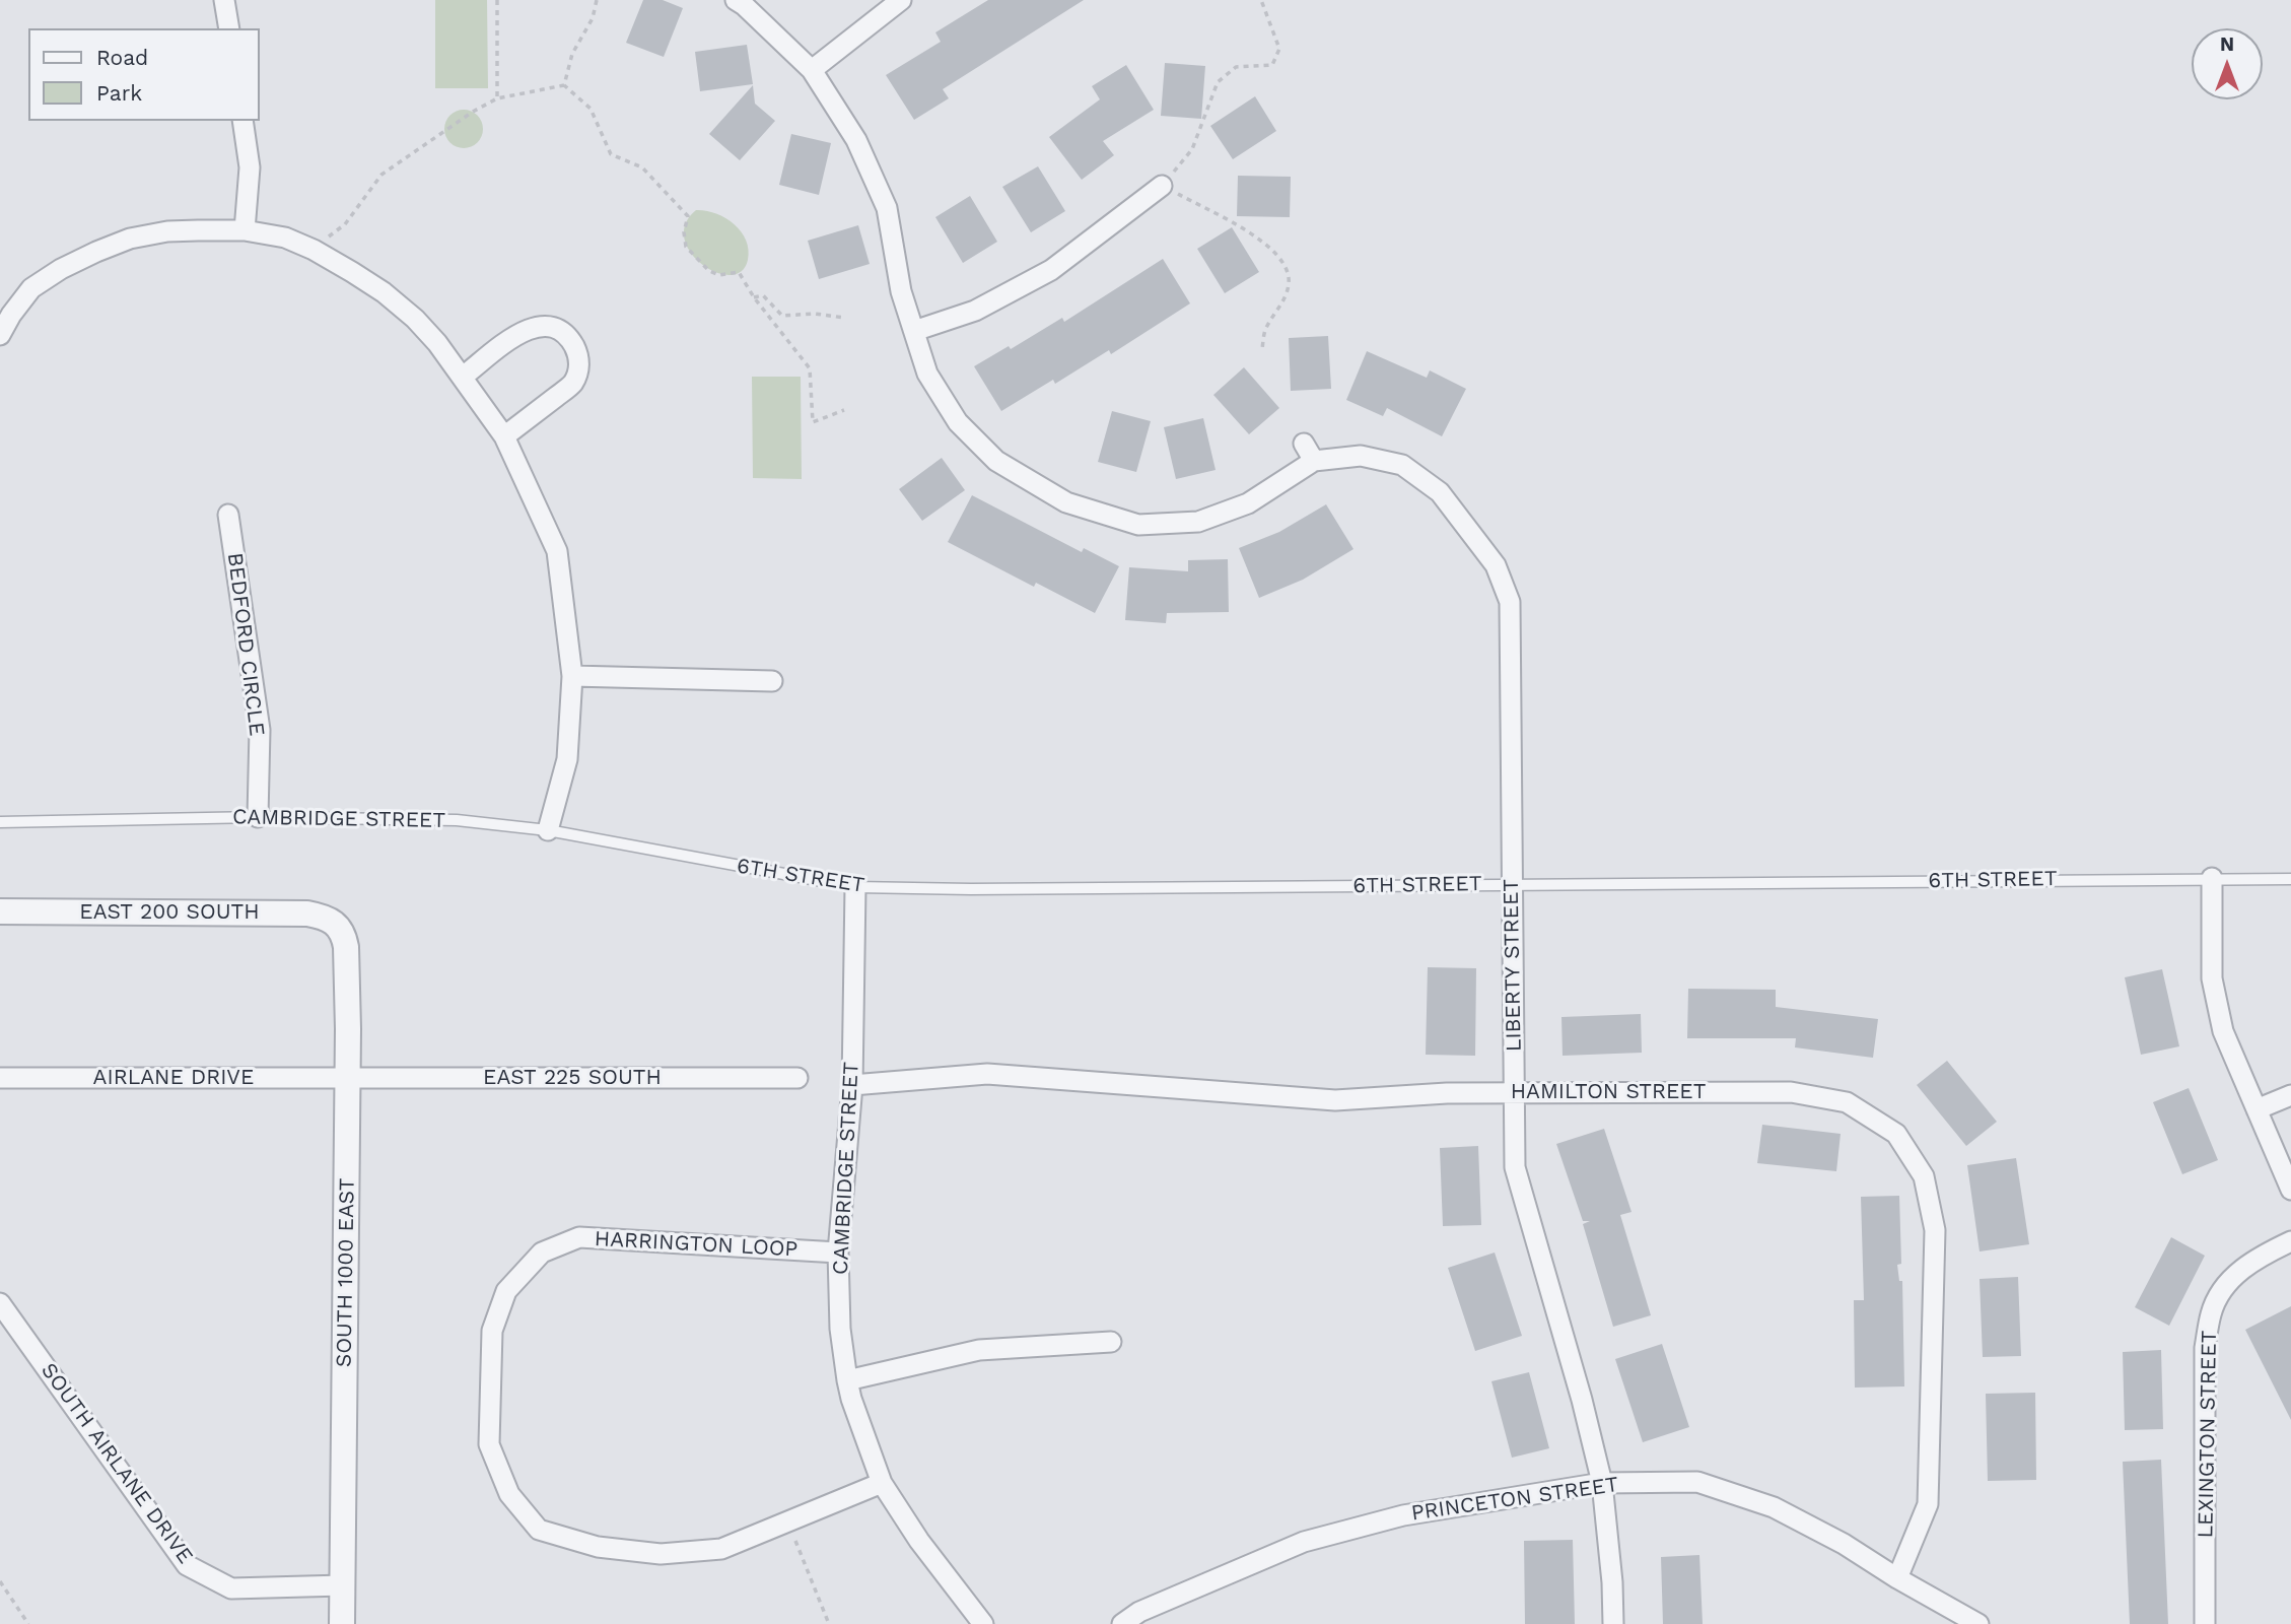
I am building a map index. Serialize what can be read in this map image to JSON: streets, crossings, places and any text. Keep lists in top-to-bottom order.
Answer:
{
  "streets": {
    "street": [
      "BEDFORD CIRCLE",
      "CAMBRIDGE STREET",
      "EAST 200 SOUTH",
      "LIBERTY STREET",
      "AIRLANE DRIVE",
      "EAST 225 SOUTH",
      "HAMILTON STREET",
      "HARRINGTON LOOP",
      "SOUTH 1000 EAST",
      "LEXINGTON STREET",
      "SOUTH AIRLANE DRIVE",
      "PRINCETON STREET"
    ],
    "lane": ["6TH STREET"]
  },
  "crossings": [
    ["BEDFORD CIRCLE", "CAMBRIDGE STREET"],
    ["CAMBRIDGE STREET", "6TH STREET"],
    ["CAMBRIDGE STREET", "HAMILTON STREET"],
    ["CAMBRIDGE STREET", "HARRINGTON LOOP"],
    ["6TH STREET", "LIBERTY STREET"],
    ["EAST 200 SOUTH", "SOUTH 1000 EAST"],
    ["LIBERTY STREET", "HAMILTON STREET"],
    ["LIBERTY STREET", "PRINCETON STREET"],
    ["AIRLANE DRIVE", "EAST 225 SOUTH"],
    ["AIRLANE DRIVE", "SOUTH 1000 EAST"],
    ["EAST 225 SOUTH", "SOUTH 1000 EAST"],
    ["HAMILTON STREET", "PRINCETON STREET"],
    ["SOUTH 1000 EAST", "SOUTH AIRLANE DRIVE"]
  ],
  "legend": ["Road", "Park"],
  "north": "top"
}
